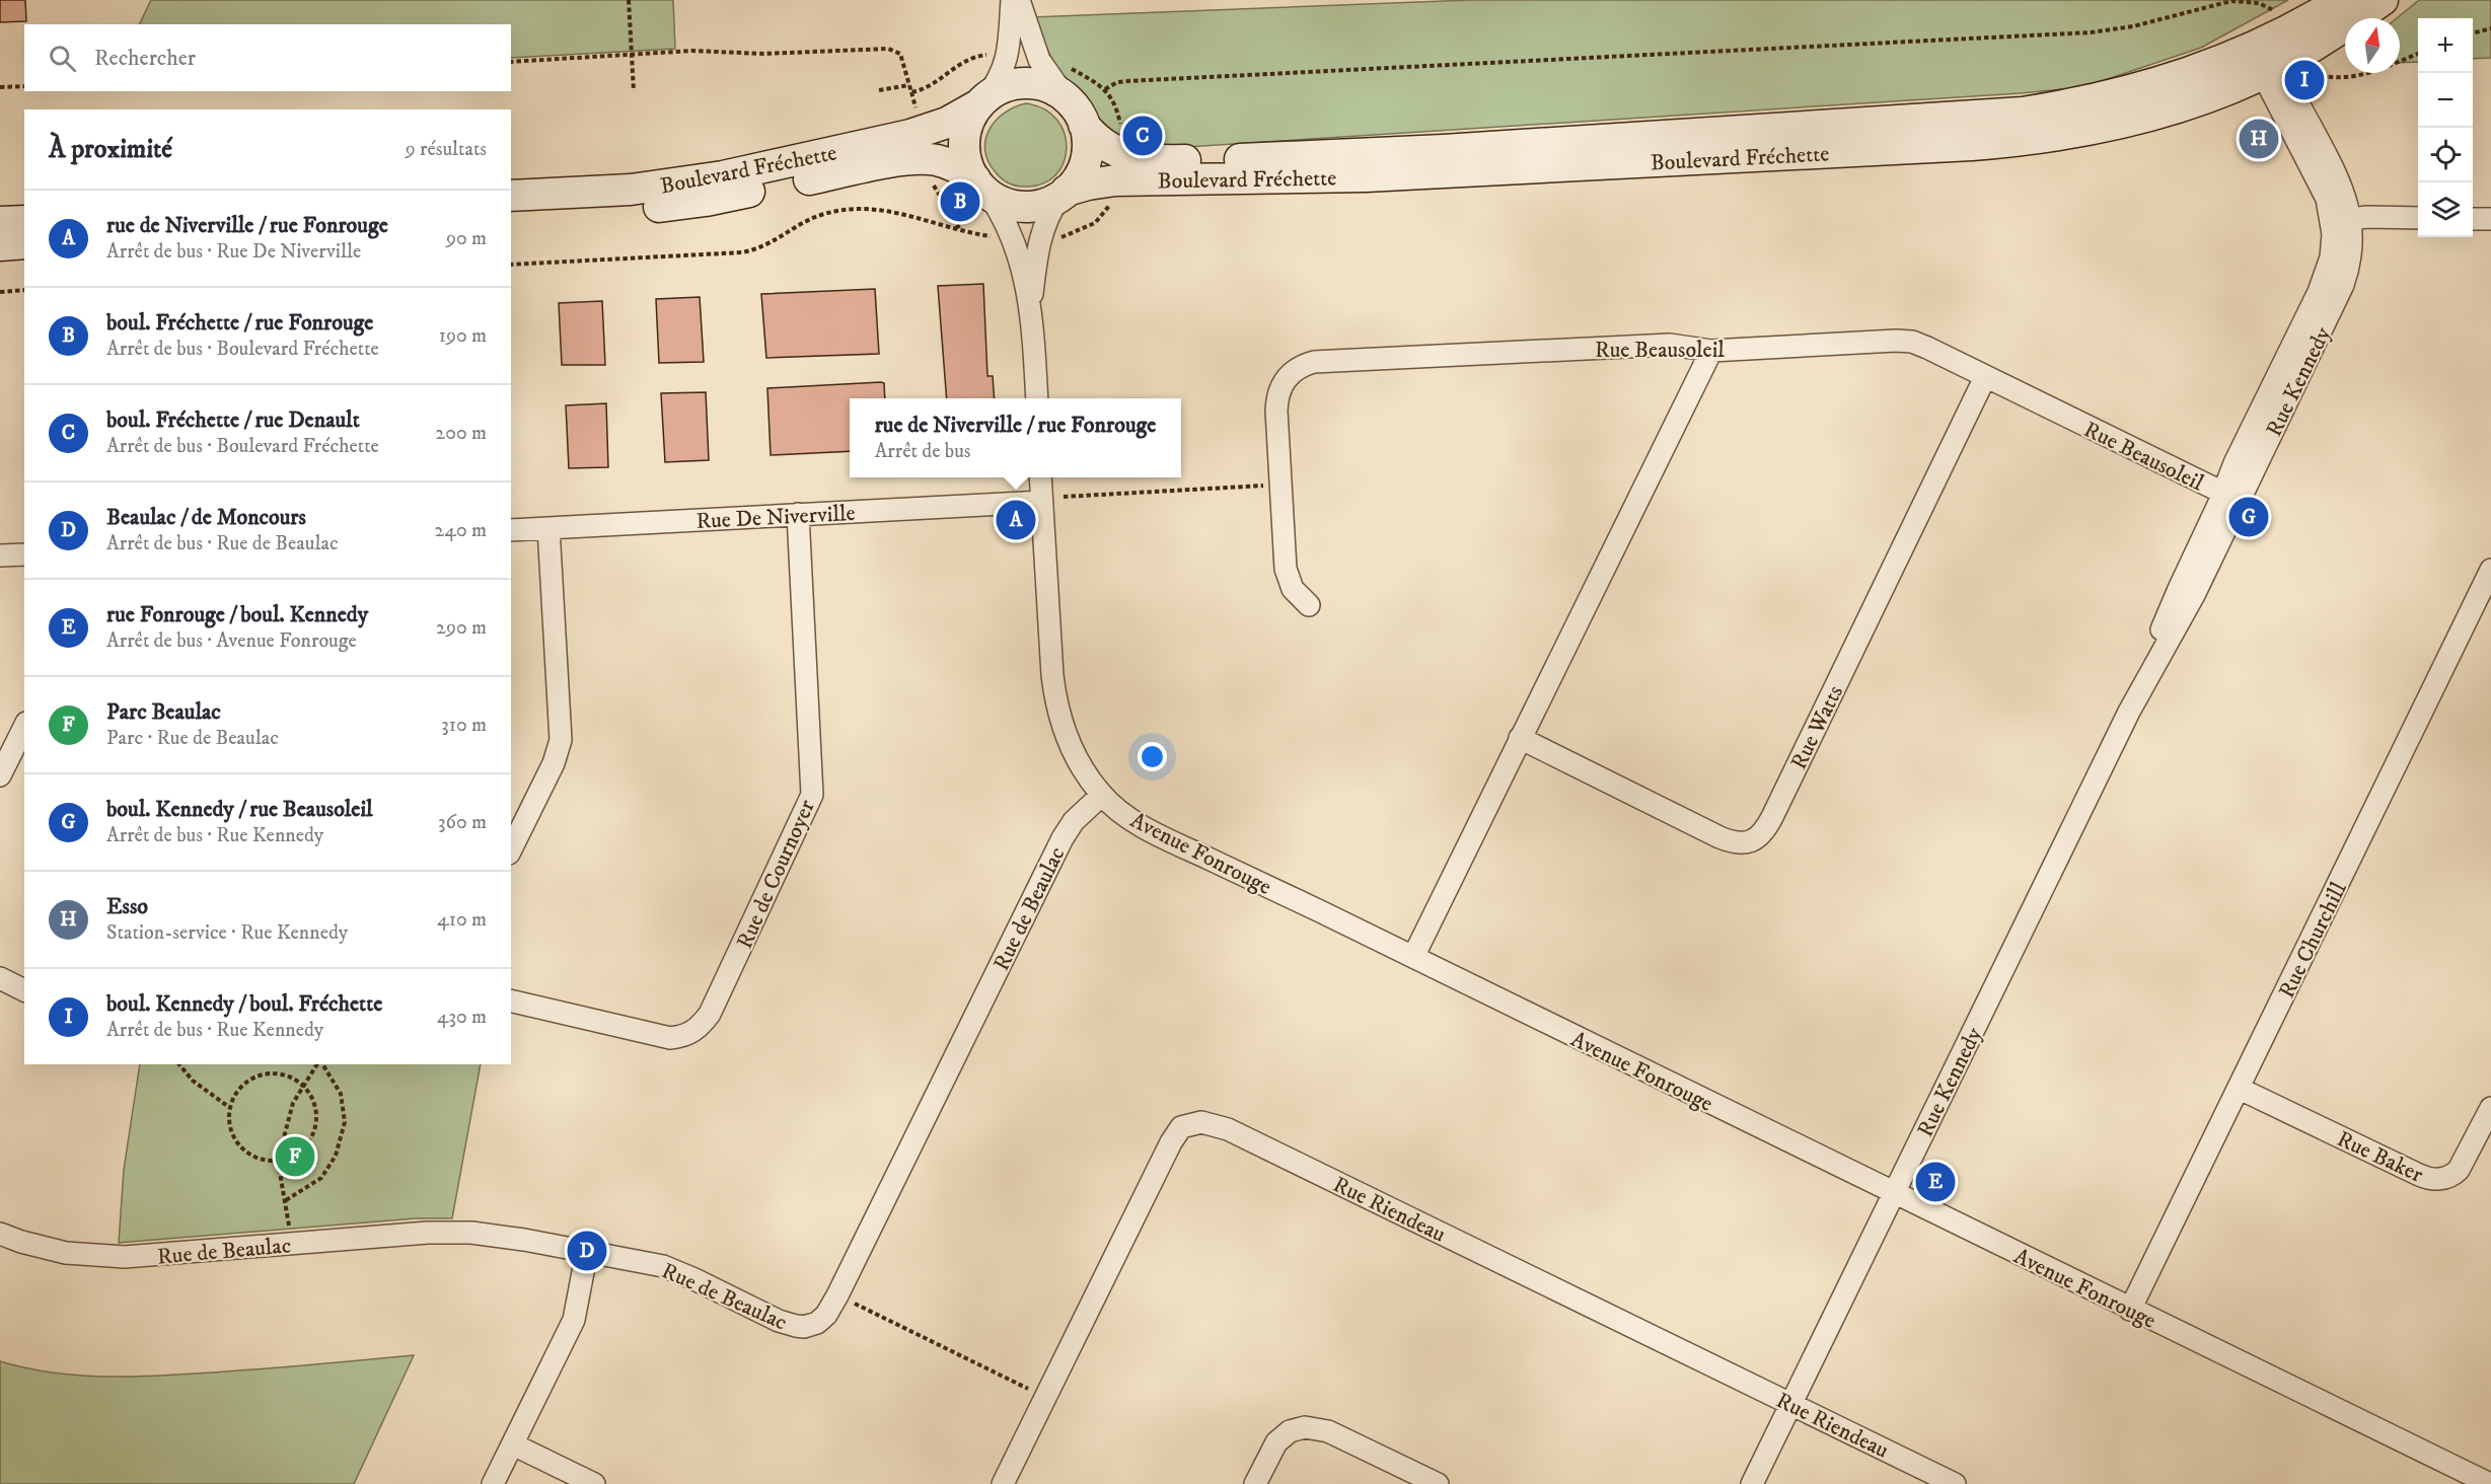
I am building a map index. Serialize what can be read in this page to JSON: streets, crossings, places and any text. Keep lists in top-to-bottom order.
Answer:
{
  "streets": {
    "main road": ["Boulevard Fréchette"],
    "street": [
      "Rue Beausoleil",
      "Rue Kennedy",
      "Rue De Niverville",
      "Rue Watts",
      "Avenue Fonrouge",
      "Rue de Cournoyer",
      "Rue de Beaulac",
      "Rue Churchill",
      "Rue Baker",
      "Rue Riendeau"
    ]
  },
  "crossings": [
    ["Boulevard Fréchette", "Rue Kennedy"],
    ["Rue Beausoleil", "Rue Kennedy"],
    ["Rue Beausoleil", "Rue Watts"],
    ["Rue Kennedy", "Avenue Fonrouge"],
    ["Rue Kennedy", "Rue Riendeau"],
    ["Rue De Niverville", "Avenue Fonrouge"],
    ["Rue De Niverville", "Rue de Cournoyer"],
    ["Avenue Fonrouge", "Rue de Beaulac"],
    ["Avenue Fonrouge", "Rue Churchill"],
    ["Rue Churchill", "Rue Baker"]
  ],
  "north": "top",
  "page": {
    "map_buttons": ["+", "−"],
    "search": "Rechercher",
    "pins": [
      "I",
      "C",
      "H",
      "B",
      "G",
      "A",
      "F",
      "E",
      "D"
    ],
    "heading": ["À proximité", "9 résultats"],
    "list": [
      {
        "mark": "A",
        "name": "rue de Niverville / rue Fonrouge",
        "note": "Arrêt de bus · Rue De Niverville",
        "value": "90 m"
      },
      {
        "mark": "B",
        "name": "boul. Fréchette / rue Fonrouge",
        "note": "Arrêt de bus · Boulevard Fréchette",
        "value": "190 m"
      },
      {
        "mark": "C",
        "name": "boul. Fréchette / rue Denault",
        "note": "Arrêt de bus · Boulevard Fréchette",
        "value": "200 m"
      },
      {
        "mark": "D",
        "name": "Beaulac / de Moncours",
        "note": "Arrêt de bus · Rue de Beaulac",
        "value": "240 m"
      },
      {
        "mark": "E",
        "name": "rue Fonrouge / boul. Kennedy",
        "note": "Arrêt de bus · Avenue Fonrouge",
        "value": "290 m"
      },
      {
        "mark": "F",
        "name": "Parc Beaulac",
        "note": "Parc · Rue de Beaulac",
        "value": "310 m"
      },
      {
        "mark": "G",
        "name": "boul. Kennedy / rue Beausoleil",
        "note": "Arrêt de bus · Rue Kennedy",
        "value": "360 m"
      },
      {
        "mark": "H",
        "name": "Esso",
        "note": "Station-service · Rue Kennedy",
        "value": "410 m"
      },
      {
        "mark": "I",
        "name": "boul. Kennedy / boul. Fréchette",
        "note": "Arrêt de bus · Rue Kennedy",
        "value": "430 m"
      }
    ],
    "popup": ["rue de Niverville / rue Fonrouge", "Arrêt de bus"]
  }
}
